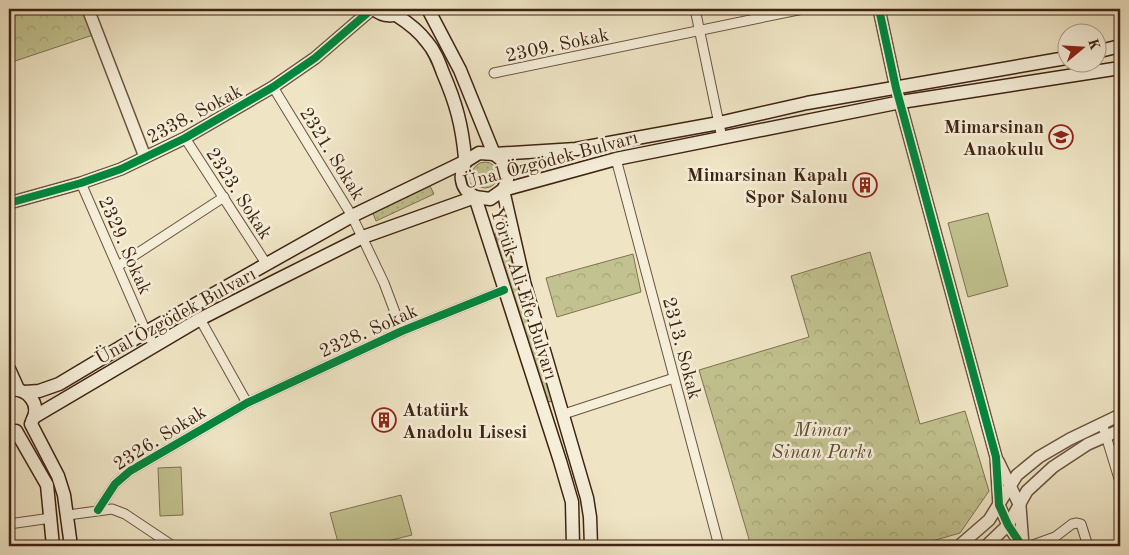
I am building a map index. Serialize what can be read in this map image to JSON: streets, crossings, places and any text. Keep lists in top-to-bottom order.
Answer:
{
  "streets": {
    "main road": ["Ünal Özgödek Bulvarı", "Yörük Ali Efe Bulvarı"],
    "street": [
      "2309. Sokak",
      "2338. Sokak",
      "2321. Sokak",
      "2323. Sokak",
      "2329. Sokak",
      "2328. Sokak",
      "2313. Sokak",
      "2326. Sokak"
    ]
  },
  "crossings": [
    ["2338. Sokak", "2321. Sokak"],
    ["2338. Sokak", "2323. Sokak"],
    ["2338. Sokak", "2329. Sokak"],
    ["2321. Sokak", "Ünal Özgödek Bulvarı"],
    ["2321. Sokak", "2328. Sokak"],
    ["Ünal Özgödek Bulvarı", "2323. Sokak"],
    ["Ünal Özgödek Bulvarı", "2329. Sokak"],
    ["Ünal Özgödek Bulvarı", "Yörük Ali Efe Bulvarı"],
    ["Ünal Özgödek Bulvarı", "2313. Sokak"],
    ["Yörük Ali Efe Bulvarı", "2328. Sokak"],
    ["2328. Sokak", "2326. Sokak"]
  ],
  "parks": ["Mimar Sinan Parkı"],
  "places": {
    "school or university": ["Mimarsinan Anaokulu"],
    "building": ["Mimarsinan Kapalı Spor Salonu", "Atatürk Anadolu Lisesi"]
  },
  "north": "right"
}
